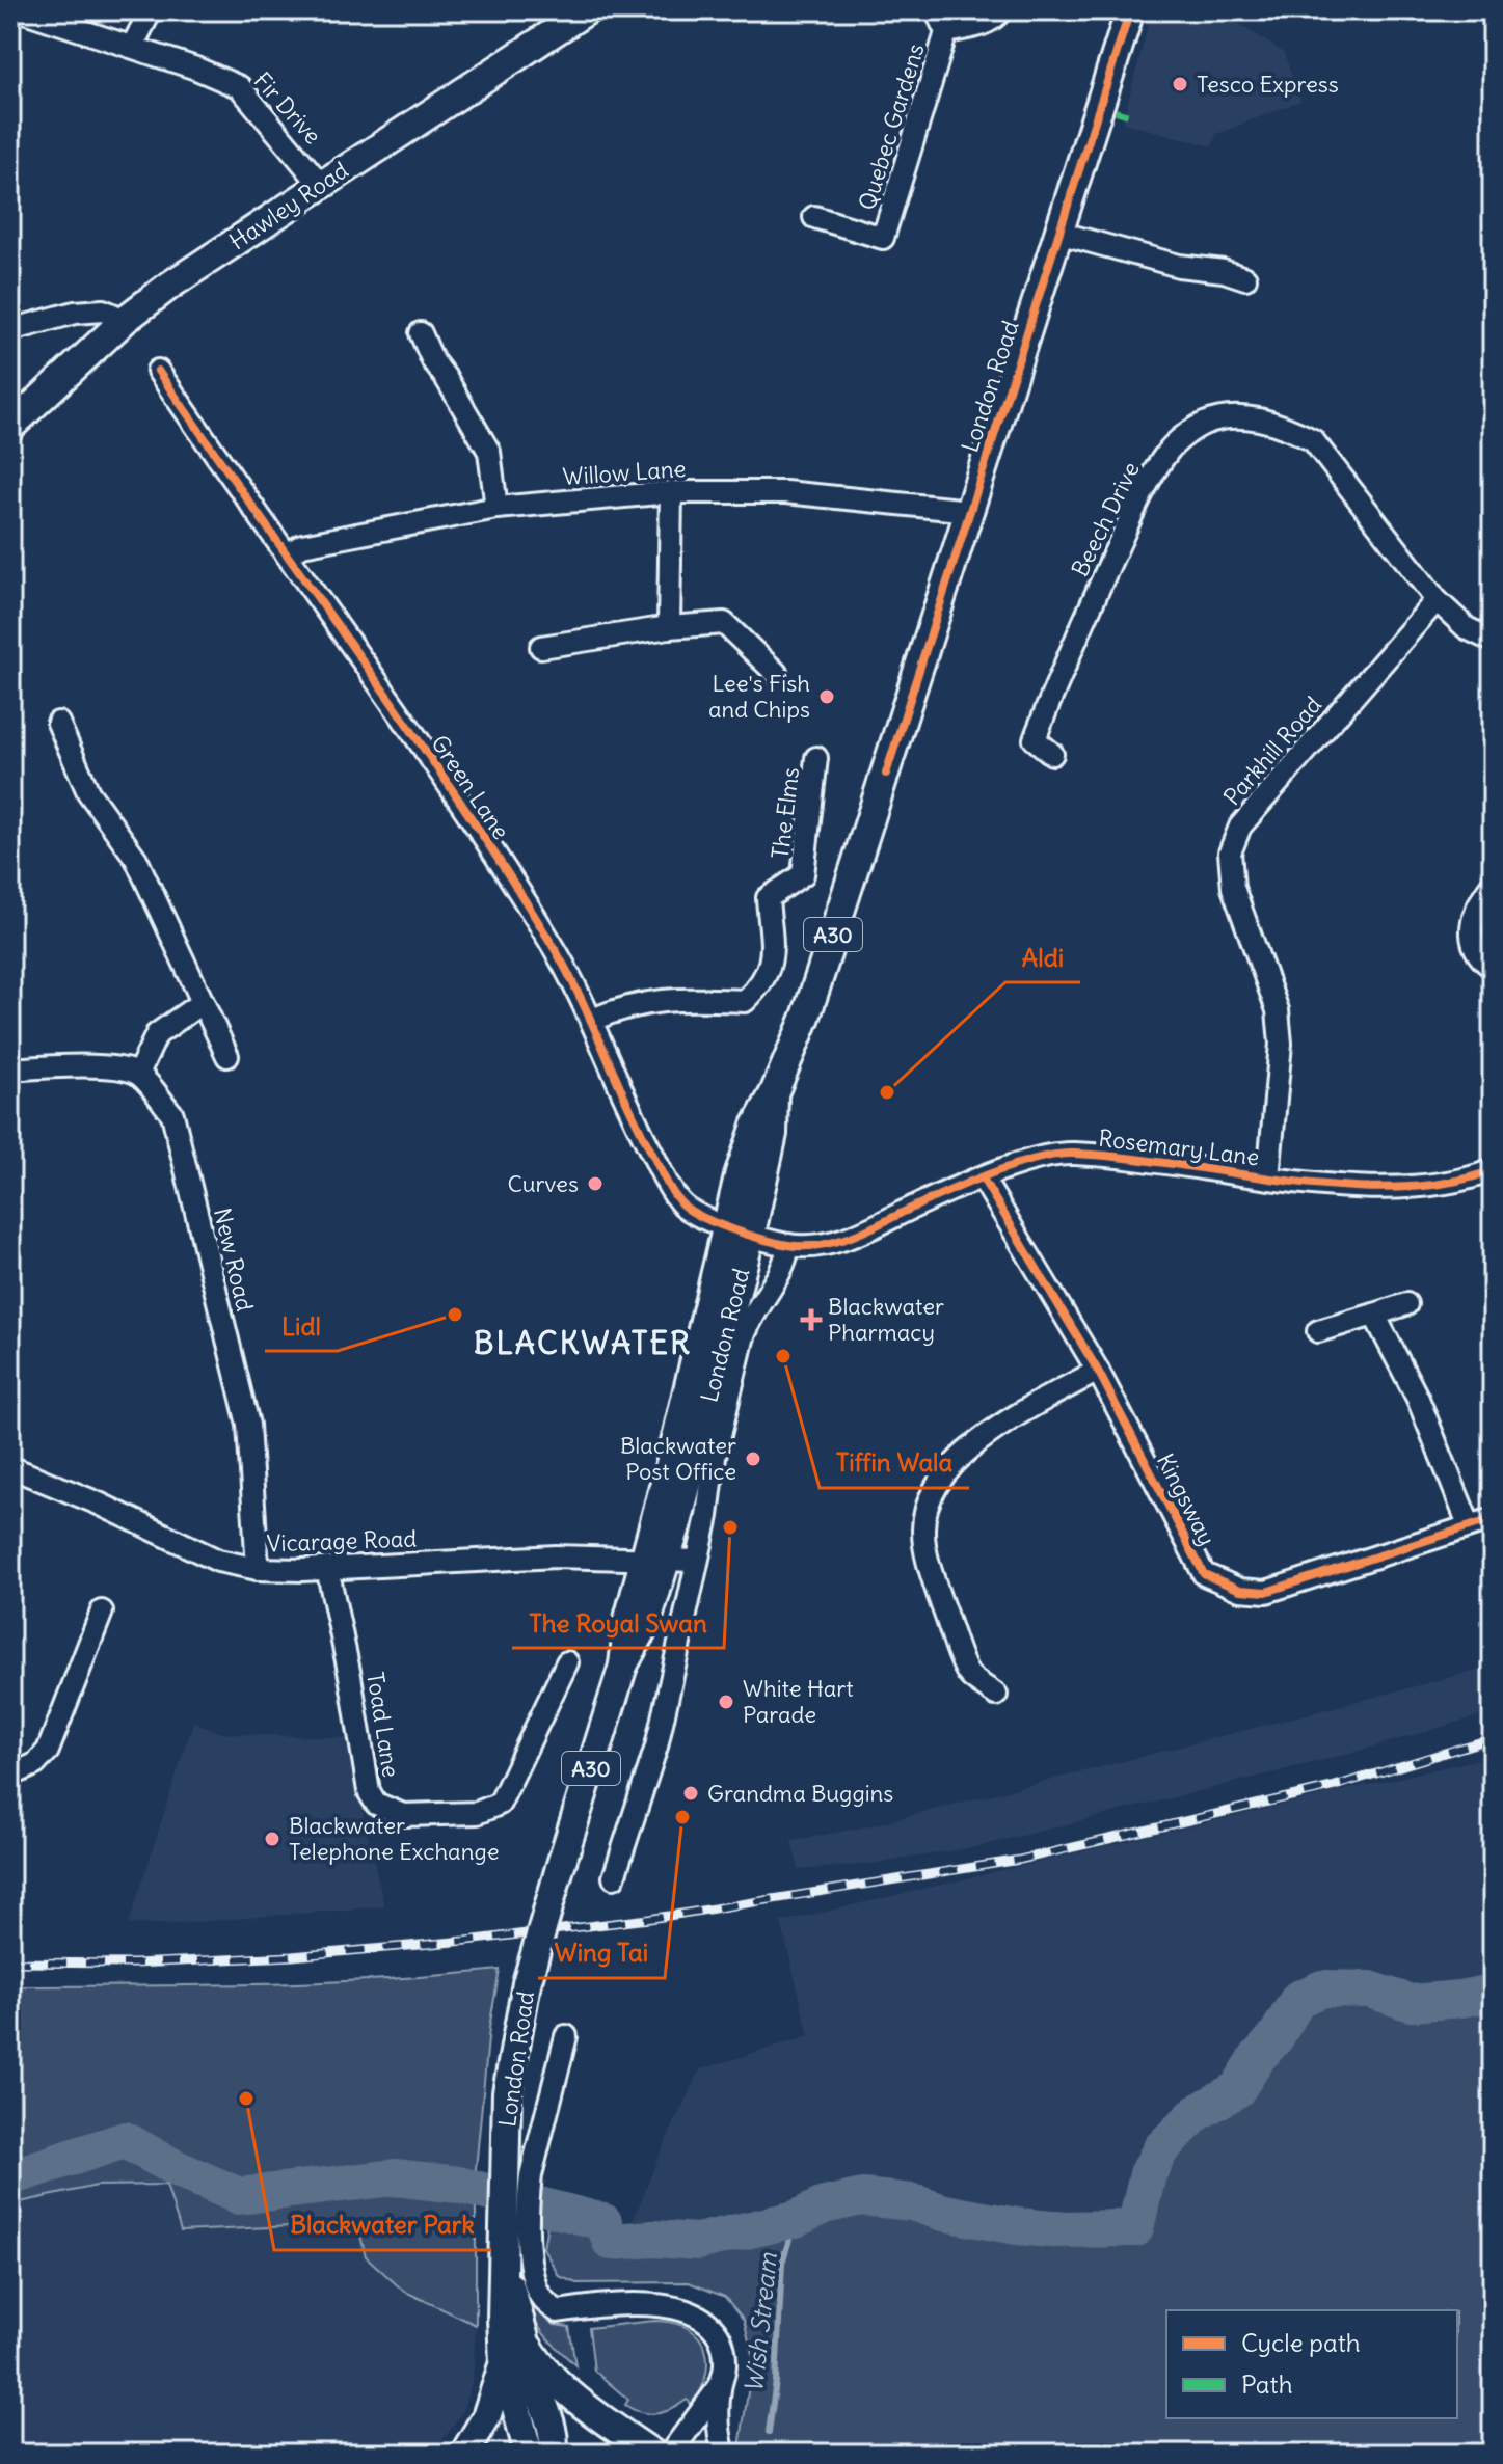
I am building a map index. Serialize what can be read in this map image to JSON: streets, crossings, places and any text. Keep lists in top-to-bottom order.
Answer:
{
  "streets": {
    "main road": ["Hawley Road", "London Road", "A30"],
    "street": [
      "Fir Drive",
      "Quebec Gardens",
      "Willow Lane",
      "Beech Drive",
      "Parkhill Road",
      "Green Lane",
      "The Elms",
      "Rosemary Lane",
      "New Road",
      "Kingsway",
      "Vicarage Road",
      "Toad Lane"
    ]
  },
  "crossings": [
    ["Fir Drive", "Hawley Road"],
    ["London Road", "Willow Lane"],
    ["London Road", "Green Lane"],
    ["London Road", "A30"],
    ["London Road", "Rosemary Lane"],
    ["London Road", "Vicarage Road"],
    ["Willow Lane", "Green Lane"],
    ["Beech Drive", "Parkhill Road"],
    ["Parkhill Road", "Rosemary Lane"],
    ["Green Lane", "The Elms"],
    ["Green Lane", "Rosemary Lane"],
    ["Rosemary Lane", "Kingsway"],
    ["New Road", "Vicarage Road"],
    ["Vicarage Road", "Toad Lane"]
  ],
  "districts": ["BLACKWATER"],
  "water": ["Wish Stream"],
  "places": {
    "other": [
      "Tesco Express",
      "Lee's Fish and Chips",
      "Aldi",
      "Curves",
      "Lidl",
      "Tiffin Wala",
      "Blackwater Post Office",
      "The Royal Swan",
      "White Hart Parade",
      "Grandma Buggins",
      "Wing Tai",
      "Blackwater Telephone Exchange",
      "Blackwater Park"
    ],
    "health": ["Blackwater Pharmacy"]
  },
  "legend": ["Cycle path", "Path"]
}
